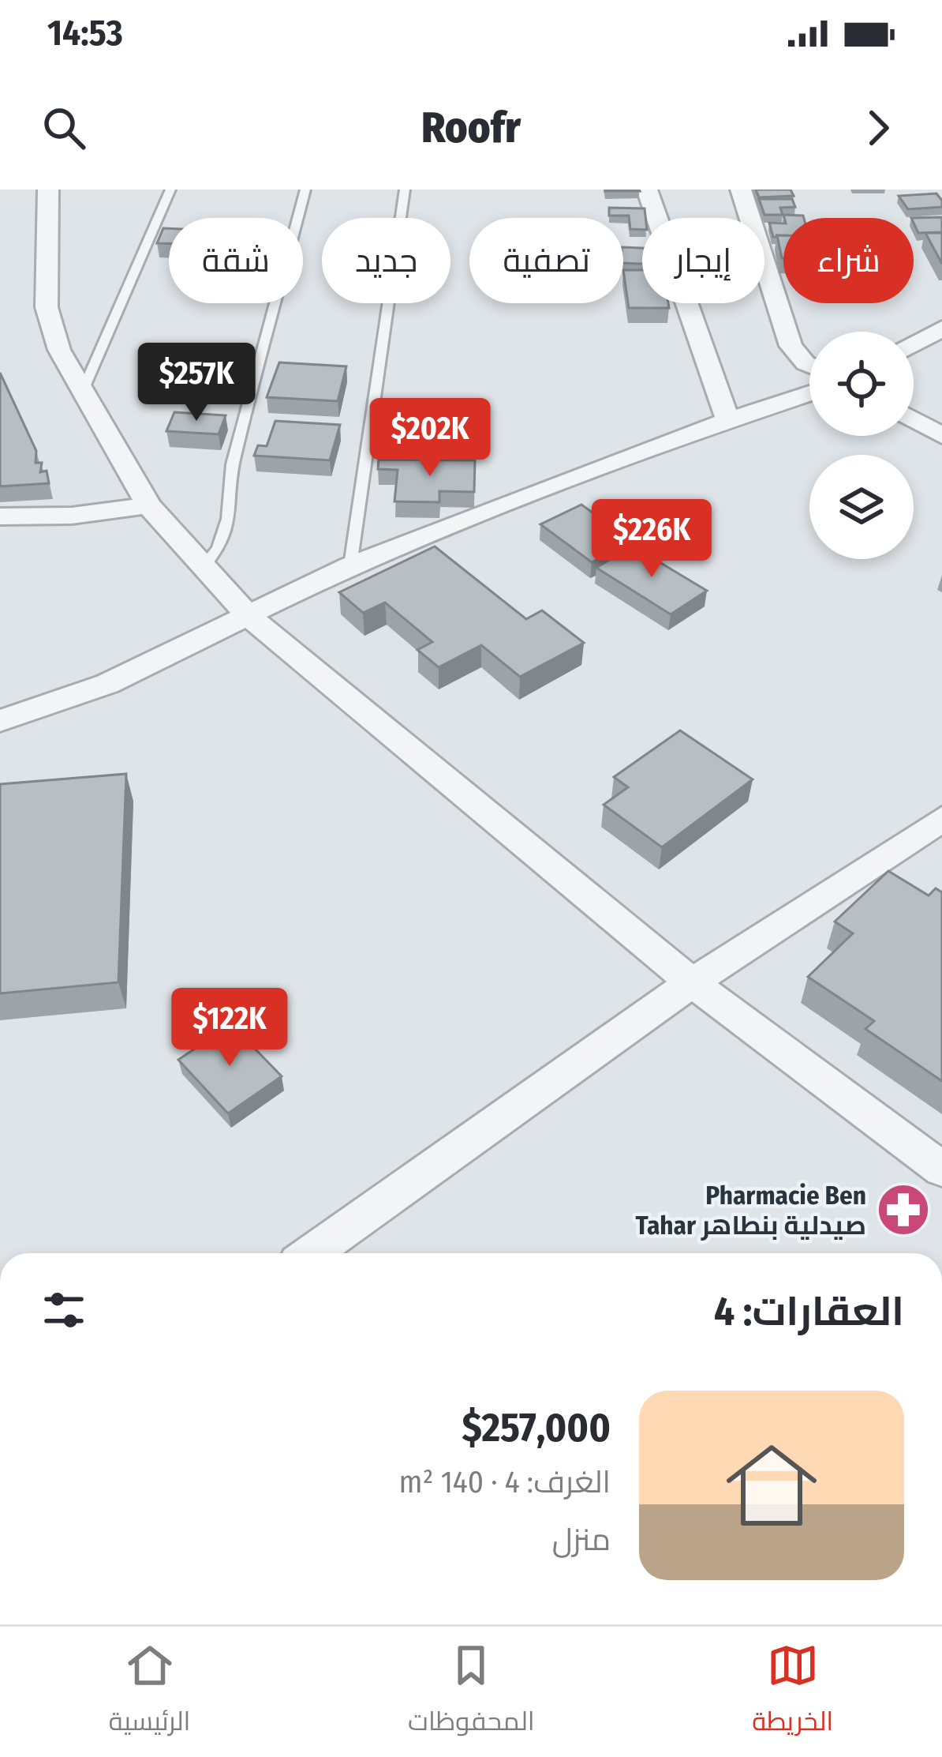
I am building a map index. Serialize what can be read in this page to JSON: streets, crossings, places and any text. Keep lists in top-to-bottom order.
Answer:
{
  "places": {
    "pharmacy": ["Pharmacie Ben Tahar صيدلية بنطاهر"]
  },
  "page": {
    "status": "14:53",
    "header": "Roofr",
    "chip": [
      "شراء",
      "إيجار",
      "تصفية",
      "جديد",
      "شقة"
    ],
    "price": [
      "$257K",
      "$202K",
      "$226K",
      "$122K"
    ],
    "heading": "العقارات: 4",
    "list": [
      {
        "name": "$257,000",
        "note": "الغرف: 4 · 140 m² · منزل"
      }
    ],
    "tabs": ["الخريطة", "المحفوظات", "الرئيسية"]
  }
}
